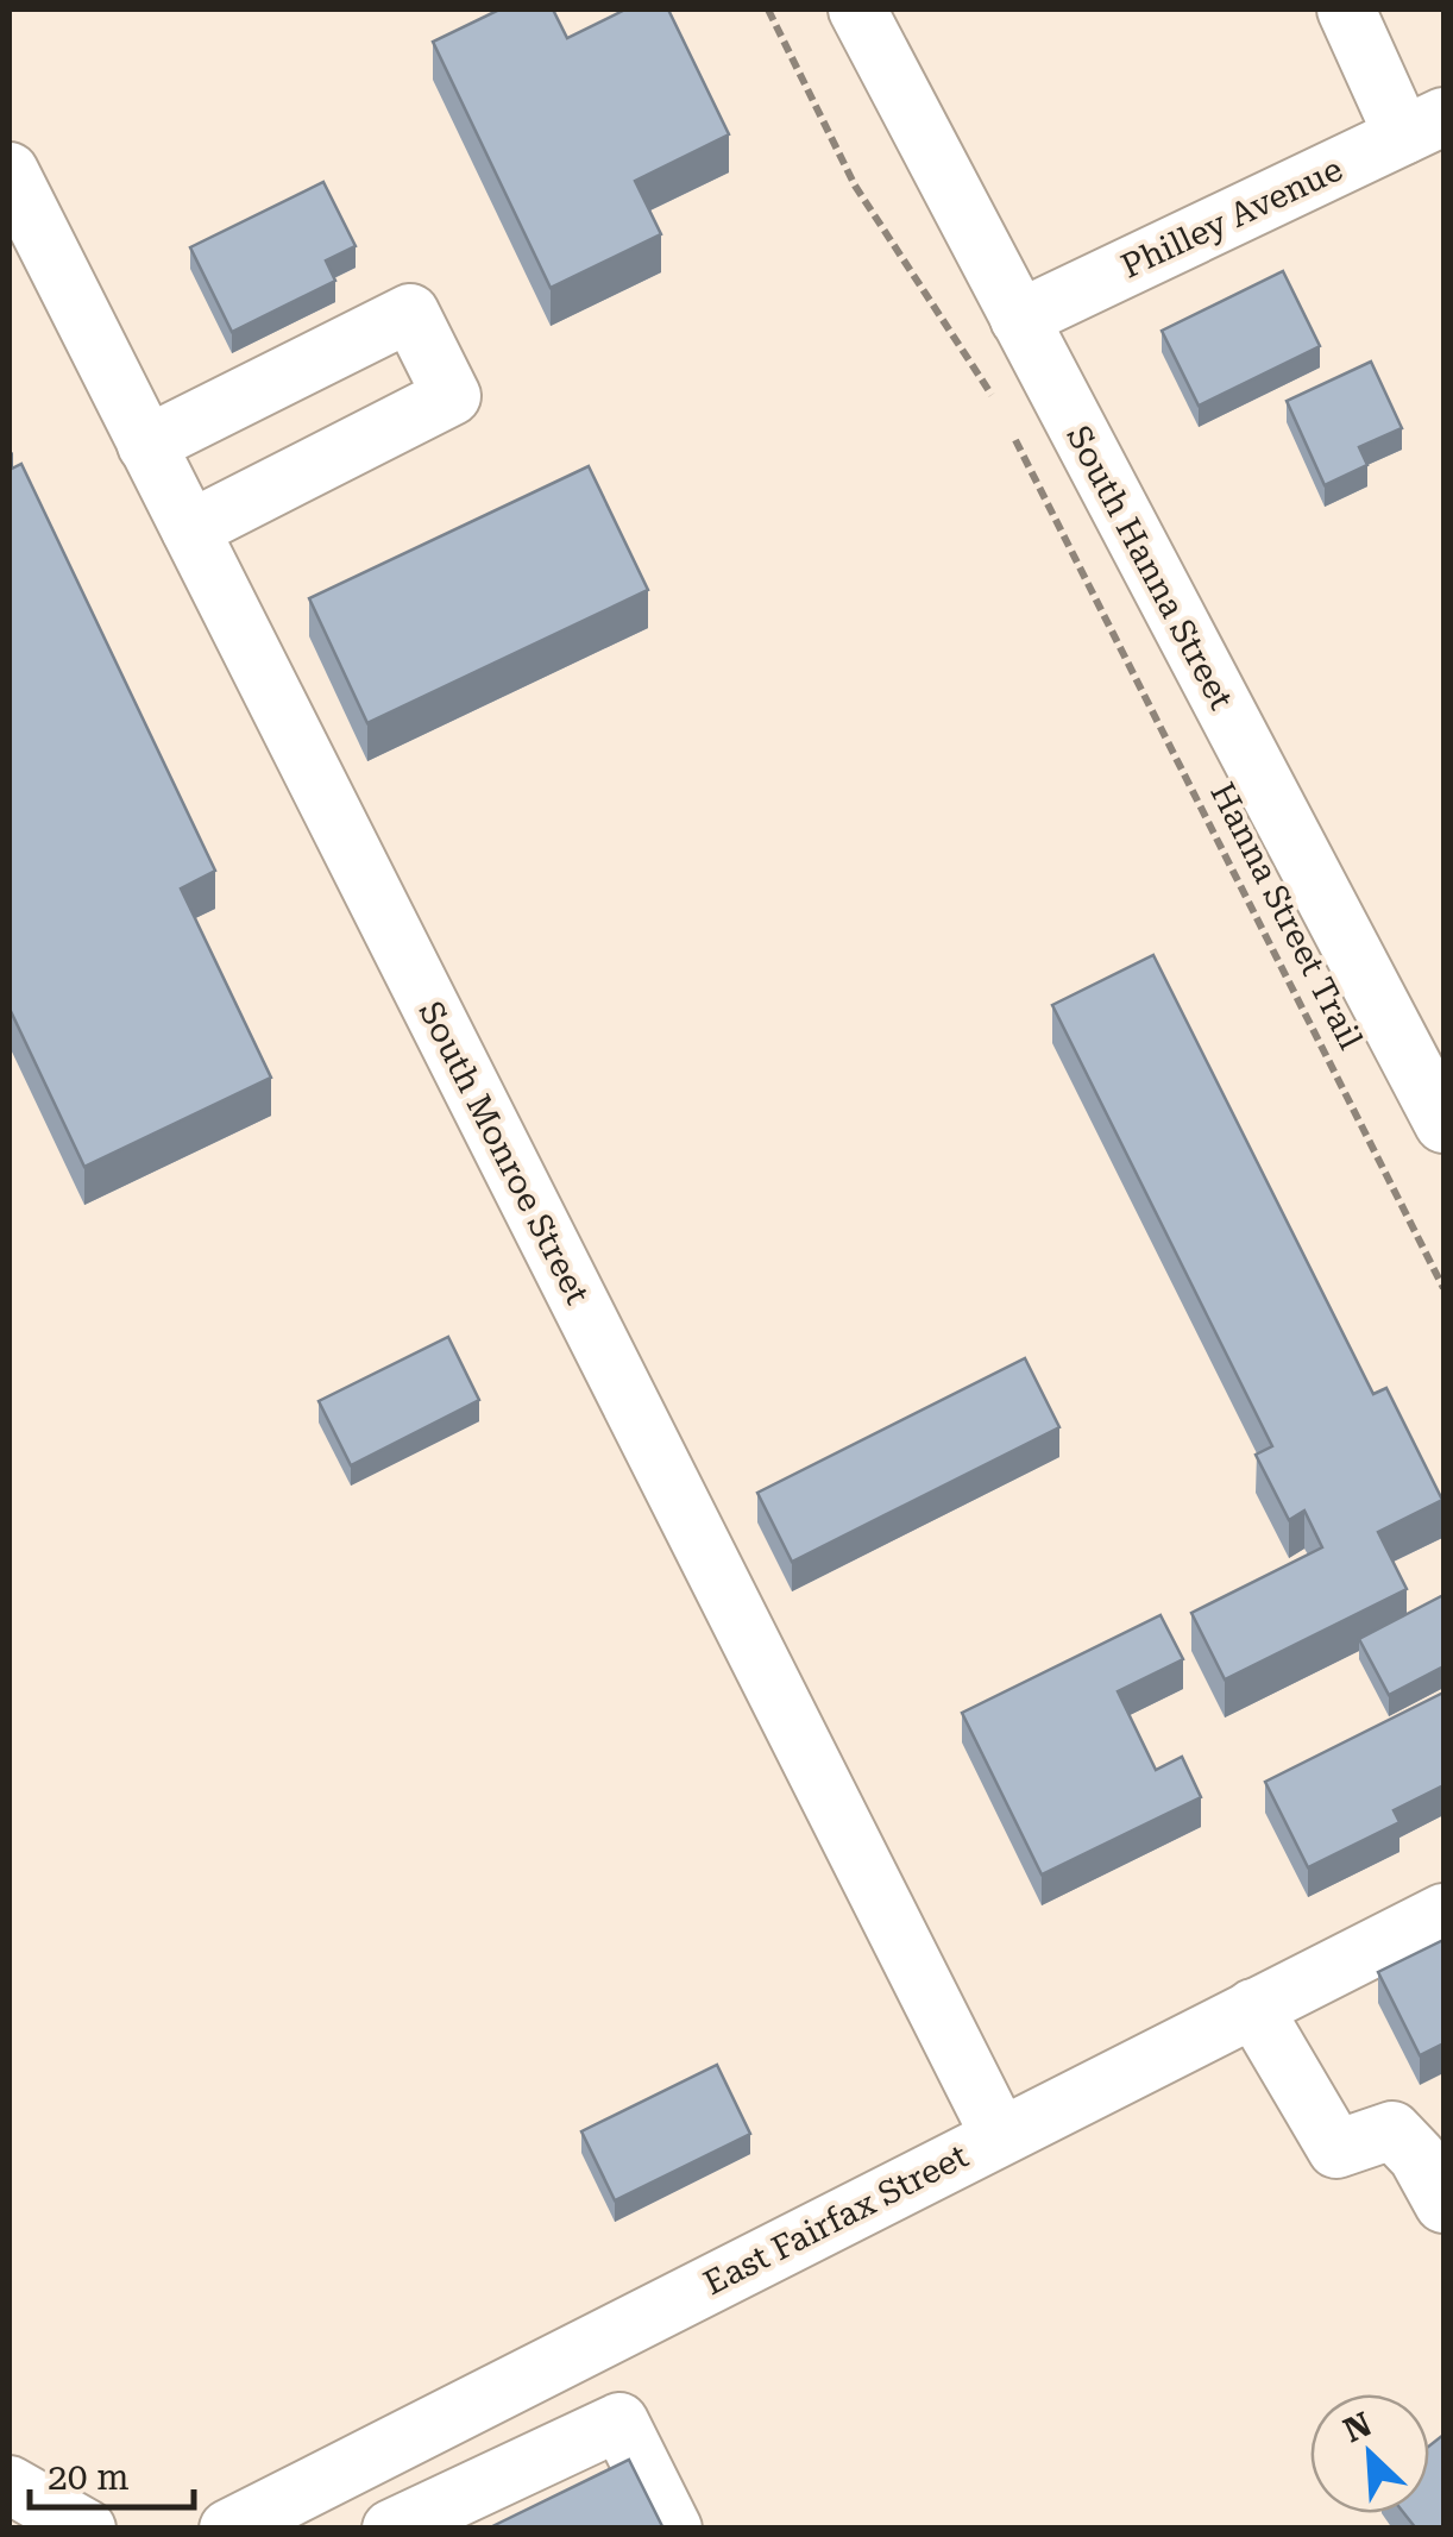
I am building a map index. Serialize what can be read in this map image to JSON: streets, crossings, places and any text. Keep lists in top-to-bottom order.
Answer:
{
  "streets": {
    "street": [
      "Philley Avenue",
      "South Hanna Street",
      "South Monroe Street",
      "East Fairfax Street"
    ],
    "path": ["Hanna Street Trail"]
  },
  "crossings": [
    ["Philley Avenue", "South Hanna Street"],
    ["South Monroe Street", "East Fairfax Street"]
  ],
  "scale_bar": "20 m",
  "north": "top left"
}
